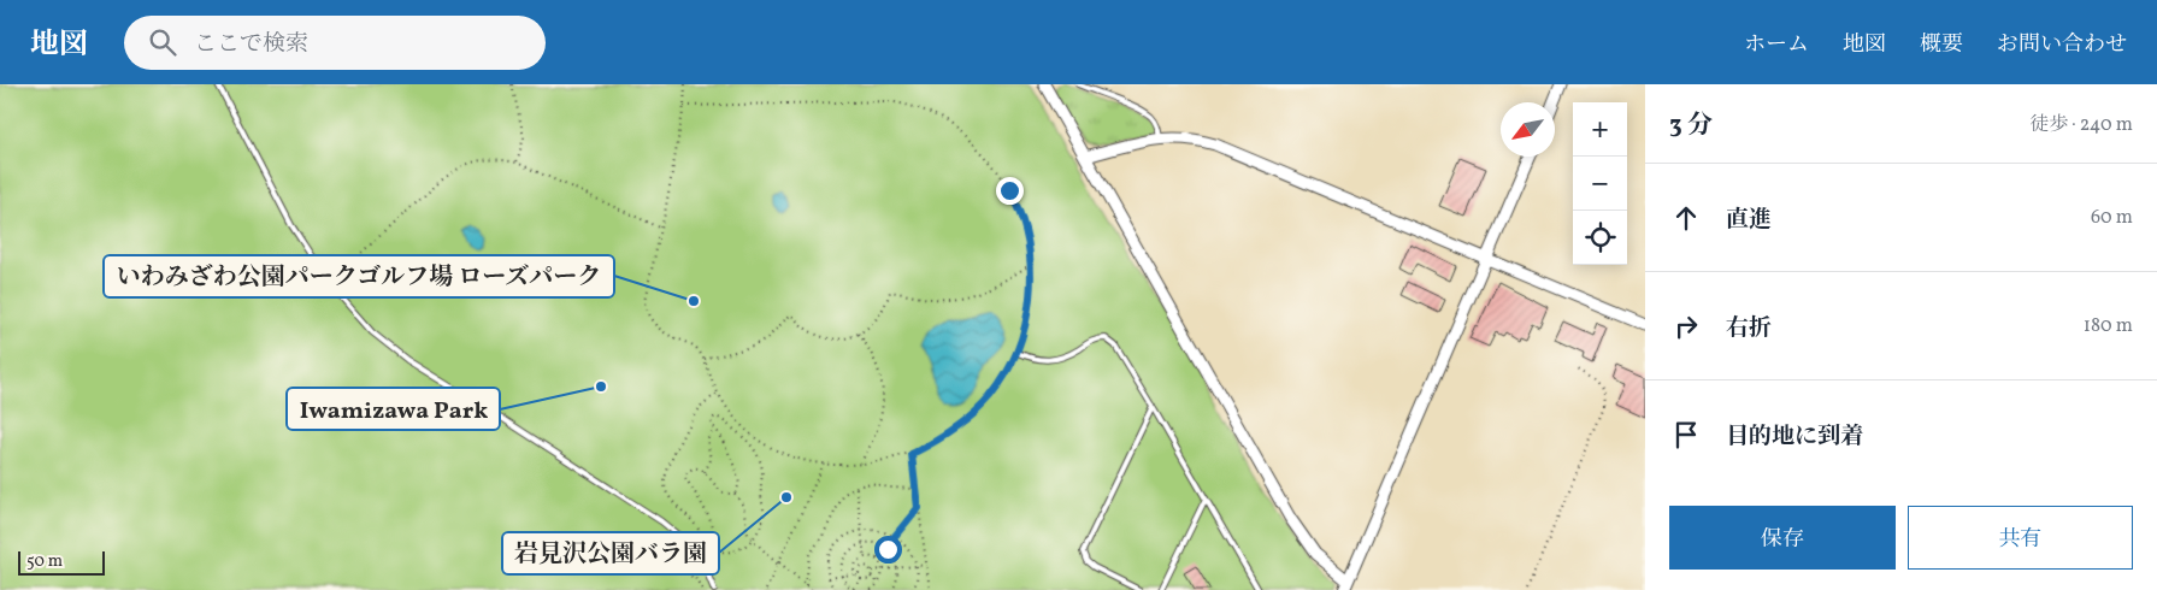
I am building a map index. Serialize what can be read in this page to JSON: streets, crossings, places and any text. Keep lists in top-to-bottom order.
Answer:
{
  "places": ["いわみざわ公園パークゴルフ場 ローズパーク", "Iwamizawa Park", "岩見沢公園バラ園"],
  "scale_bar": "50 m",
  "north": "bottom left",
  "page": {
    "header": "地図",
    "search": "ここで検索",
    "nav": [
      "ホーム",
      "地図",
      "概要",
      "お問い合わせ"
    ],
    "heading": ["3 分", "徒歩 · 240 m"],
    "map_buttons": ["+", "−"],
    "list": [
      ["直進", "60 m"],
      ["右折", "180 m"],
      "目的地に到着"
    ],
    "buttons": ["保存", "共有"],
    "scale": "50 m"
  }
}
